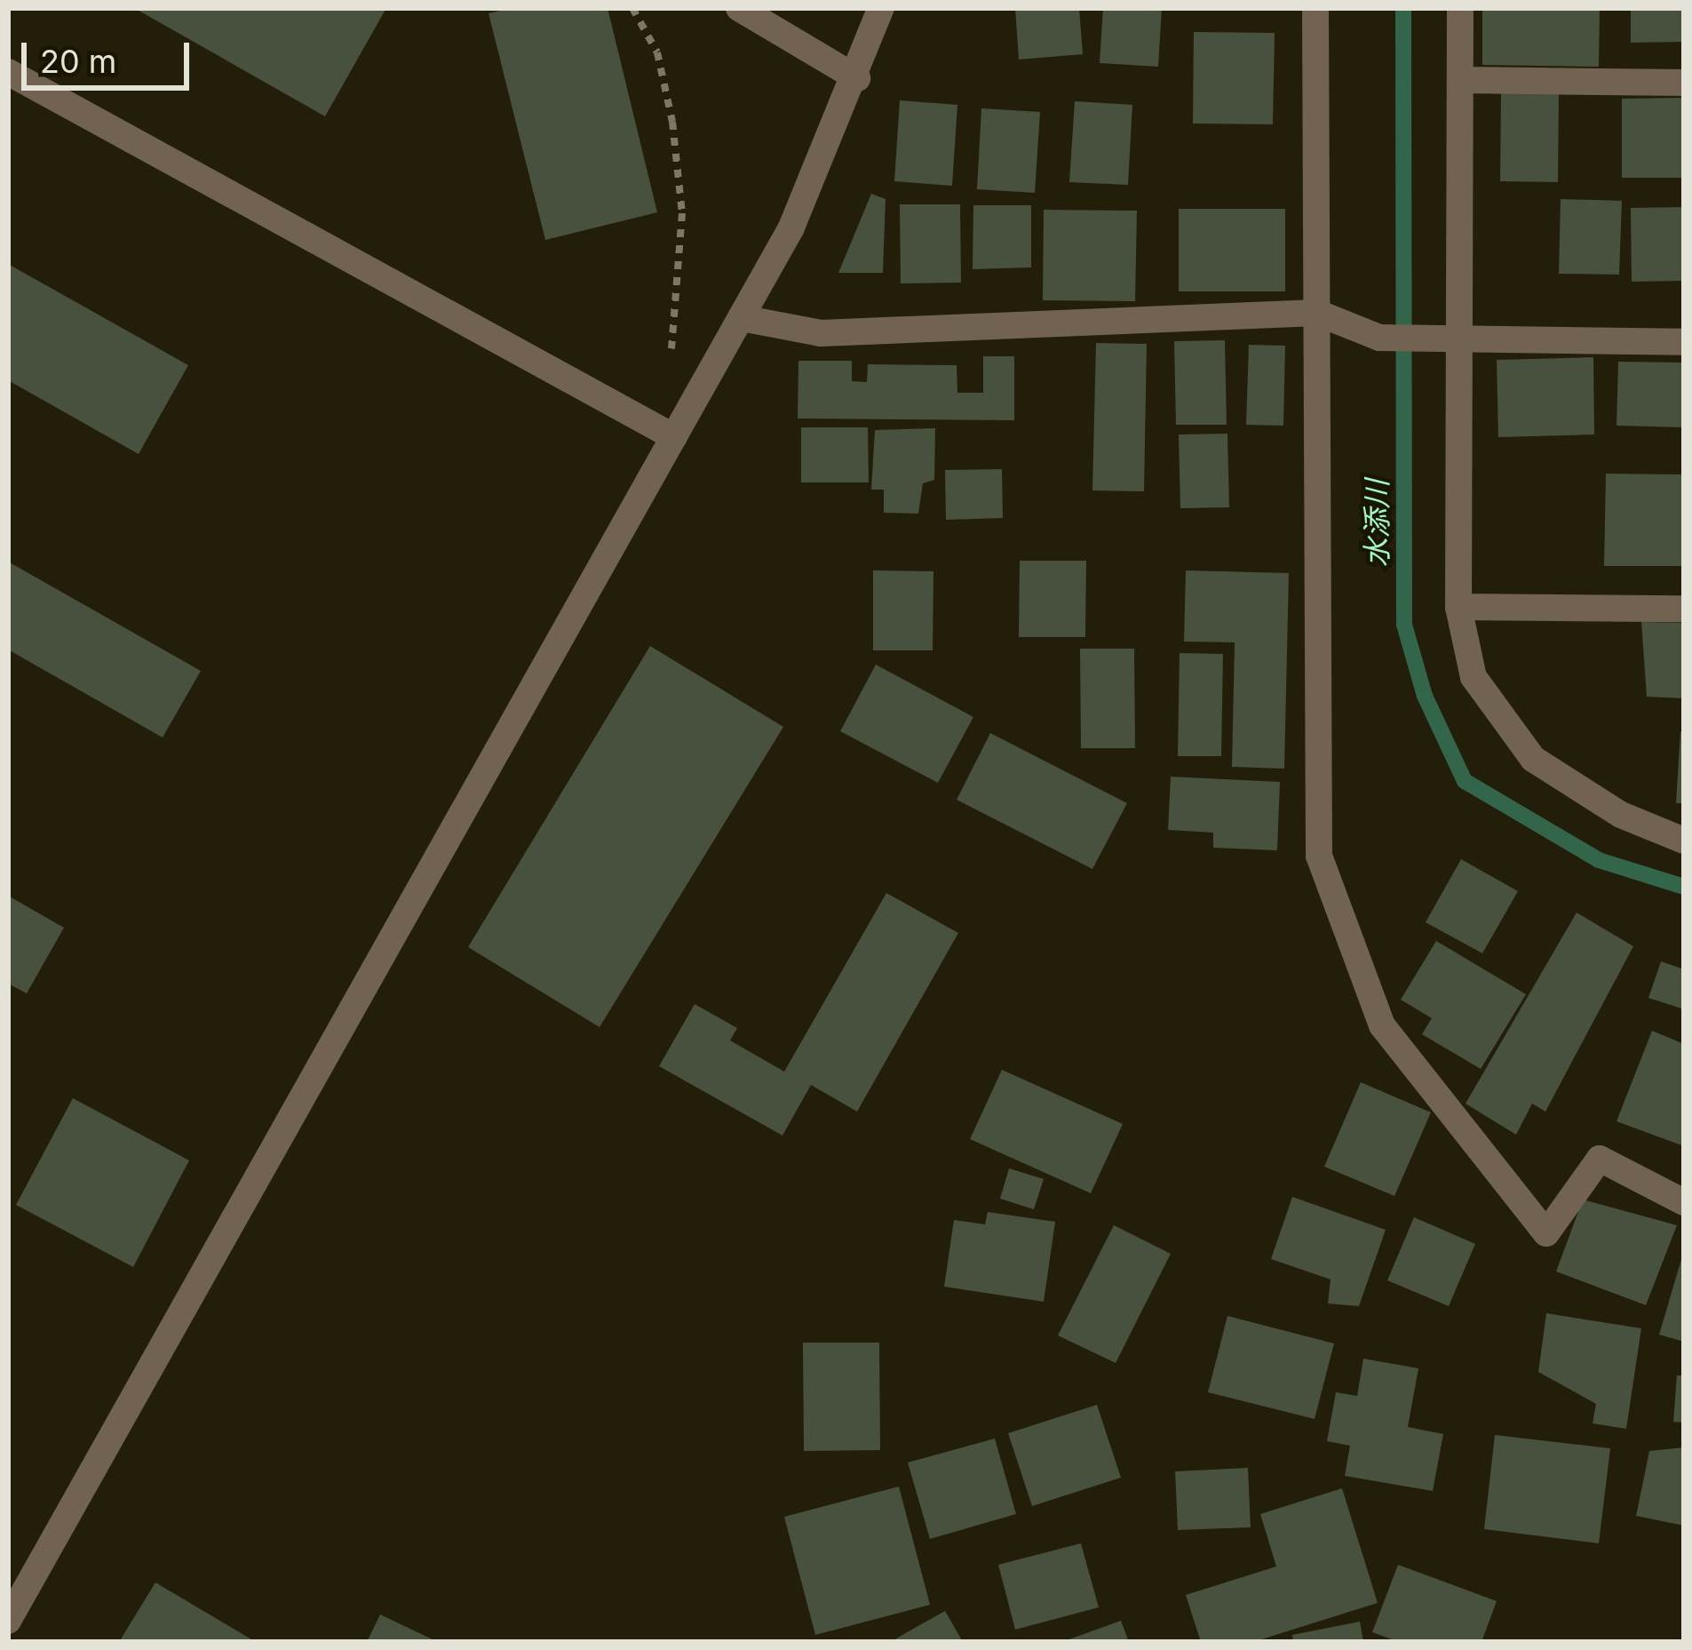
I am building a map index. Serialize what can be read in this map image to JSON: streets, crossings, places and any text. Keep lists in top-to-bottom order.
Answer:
{
  "water": ["水添川"],
  "scale_bar": "20 m"
}
